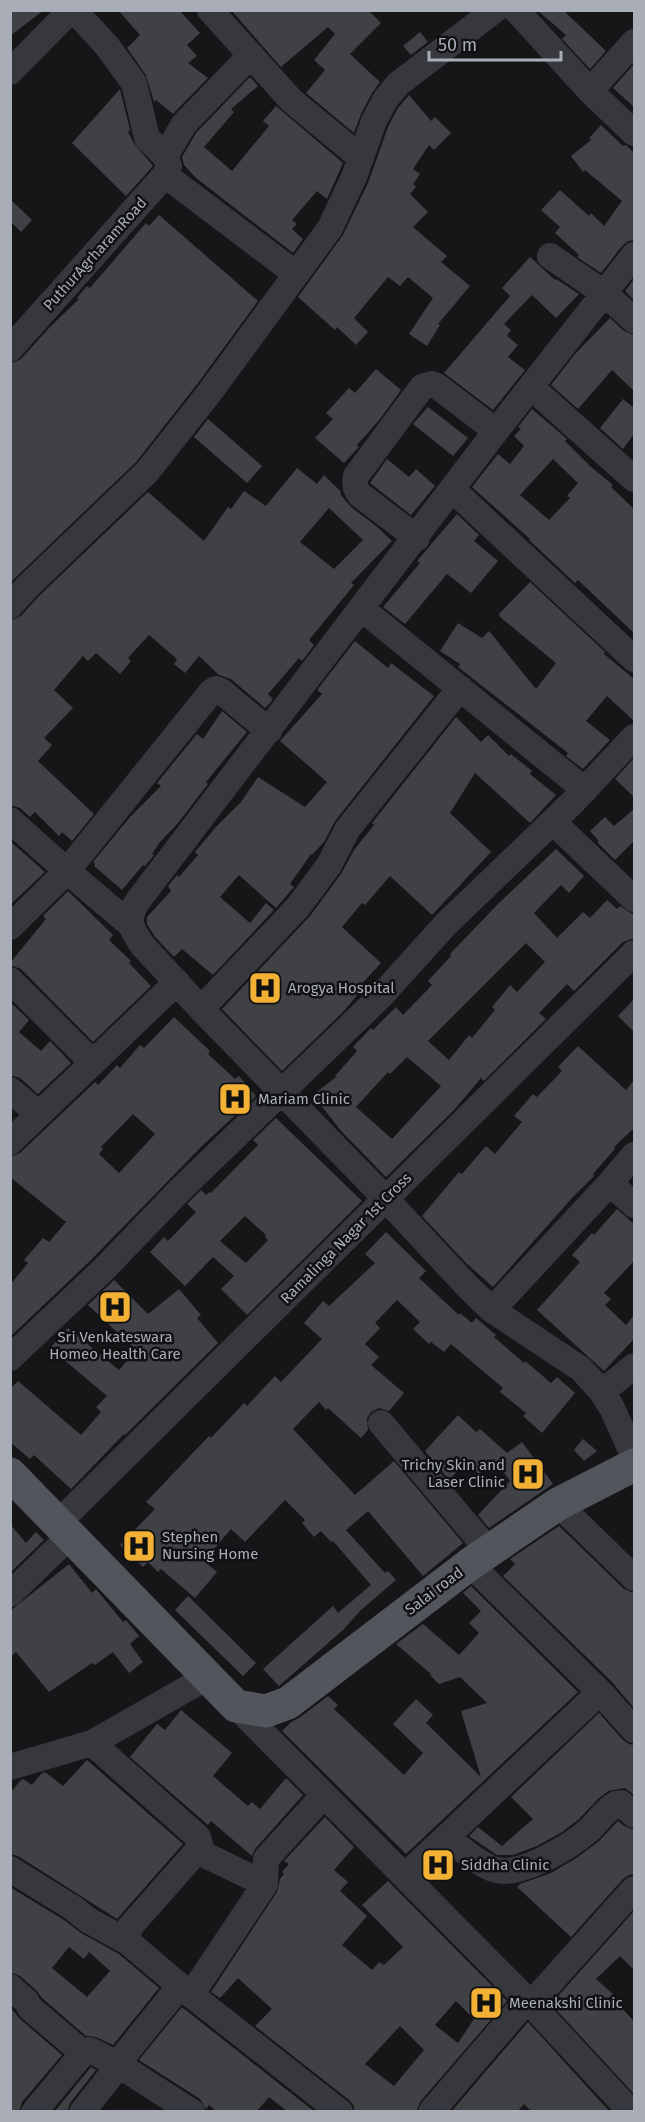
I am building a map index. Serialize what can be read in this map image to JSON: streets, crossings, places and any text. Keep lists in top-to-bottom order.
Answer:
{
  "streets": {
    "main road": ["Salai road"],
    "street": ["PuthurAgrharamRoad", "Ramalinga Nagar 1st Cross"]
  },
  "places": {
    "hospital": [
      "Arogya Hospital",
      "Mariam Clinic",
      "Sri Venkateswara Homeo Health Care",
      "Trichy Skin and Laser Clinic",
      "Stephen Nursing Home",
      "Siddha Clinic",
      "Meenakshi Clinic"
    ]
  },
  "scale_bar": "50 m"
}
